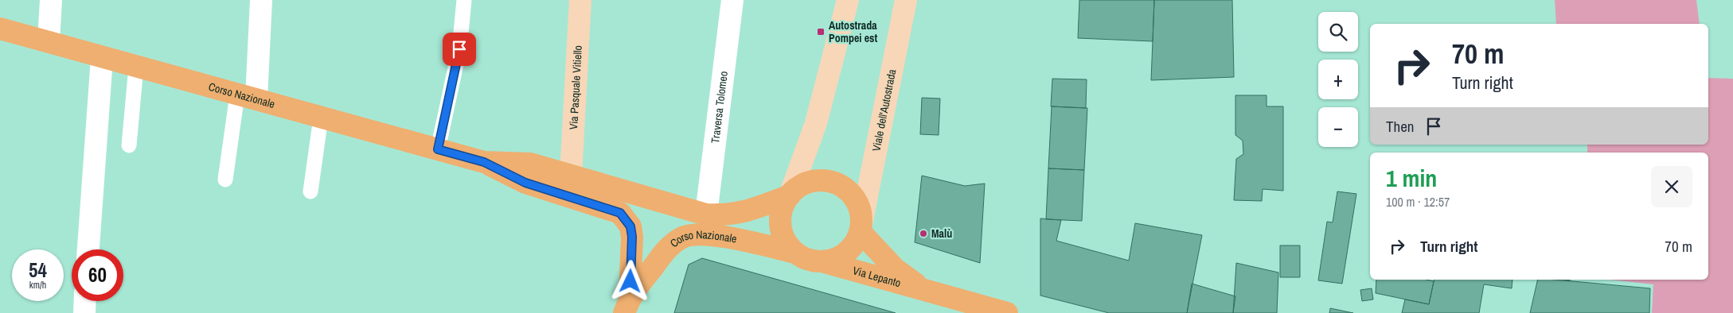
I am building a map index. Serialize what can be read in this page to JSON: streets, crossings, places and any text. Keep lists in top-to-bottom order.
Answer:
{
  "streets": {
    "main road": [
      "Via Pasquale Vitiello",
      "Corso Nazionale",
      "Viale dell'Autostrada",
      "Via Lepanto"
    ],
    "street": ["Traversa Tolomeo"]
  },
  "crossings": [
    ["Via Pasquale Vitiello", "Corso Nazionale"],
    ["Corso Nazionale", "Traversa Tolomeo"],
    ["Corso Nazionale", "Viale dell'Autostrada"],
    ["Corso Nazionale", "Via Lepanto"],
    ["Viale dell'Autostrada", "Via Lepanto"]
  ],
  "places": {
    "transit": ["Autostrada Pompei est"],
    "other": ["Malù"]
  },
  "page": {
    "map_buttons": ["+", "−"],
    "turn": ["70 m", "Turn right"],
    "then": "Then",
    "heading": ["1 min", "100 m · 12:57"],
    "list": [
      {
        "name": "Turn right",
        "value": "70 m"
      }
    ],
    "speed": "54 km/h",
    "limit": "60"
  }
}
